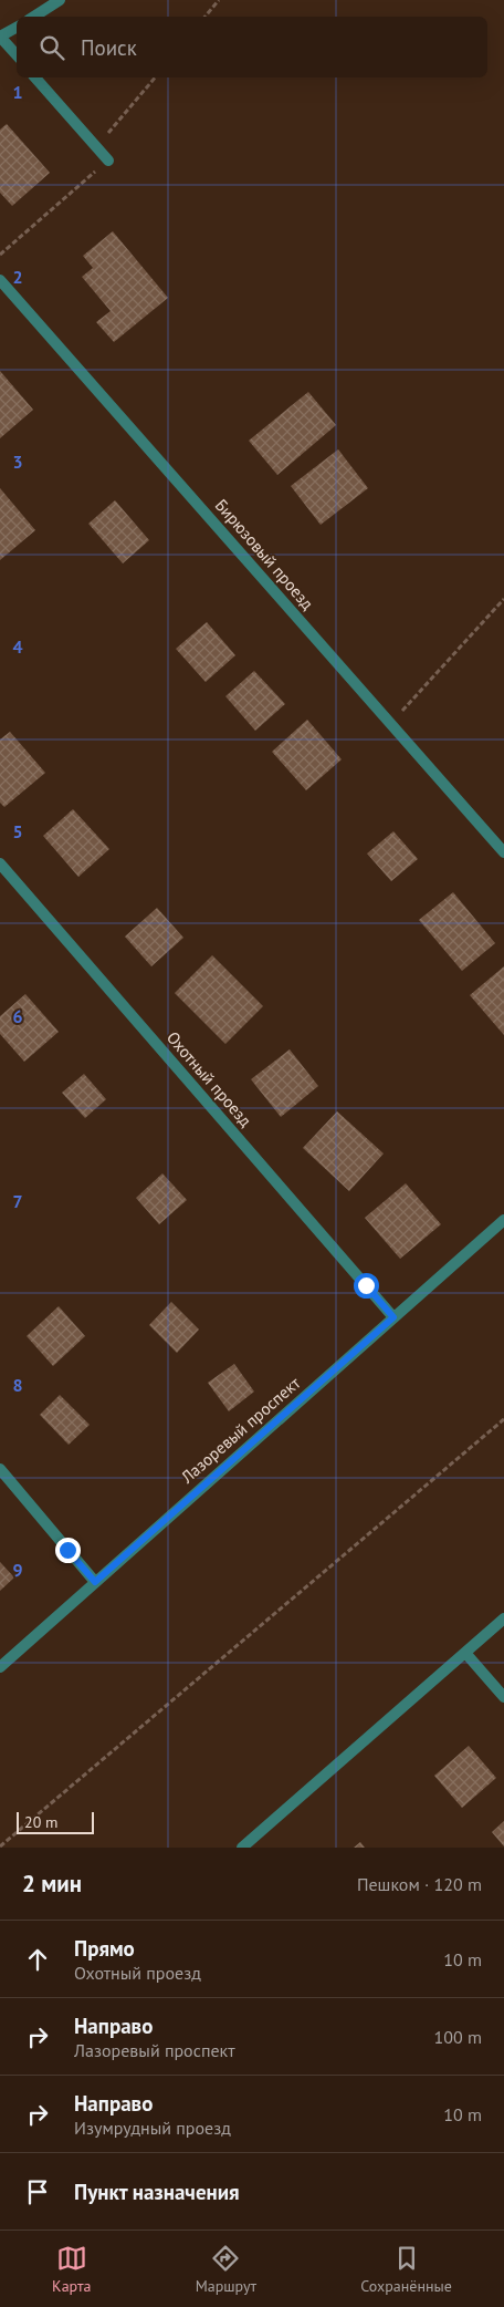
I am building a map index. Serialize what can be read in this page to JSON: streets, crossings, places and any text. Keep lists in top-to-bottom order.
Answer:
{
  "streets": {
    "street": ["Бирюзовый проезд", "Охотный проезд", "Лазоревый проспект"]
  },
  "crossings": [
    ["Охотный проезд", "Лазоревый проспект"]
  ],
  "scale_bar": "20 m",
  "page": {
    "search": "Поиск",
    "scale": "20 m",
    "heading": ["2 мин", "Пешком · 120 m"],
    "list": [
      ["Прямо", "Охотный проезд", "10 m"],
      ["Направо", "Лазоревый проспект", "100 m"],
      ["Направо", "Изумрудный проезд", "10 m"],
      "Пункт назначения"
    ],
    "nav": ["Карта", "Маршрут", "Сохранённые"]
  },
  "grid": {
    "rows": [
      "1",
      "2",
      "3",
      "4",
      "5",
      "6",
      "7",
      "8",
      "9"
    ]
  }
}
